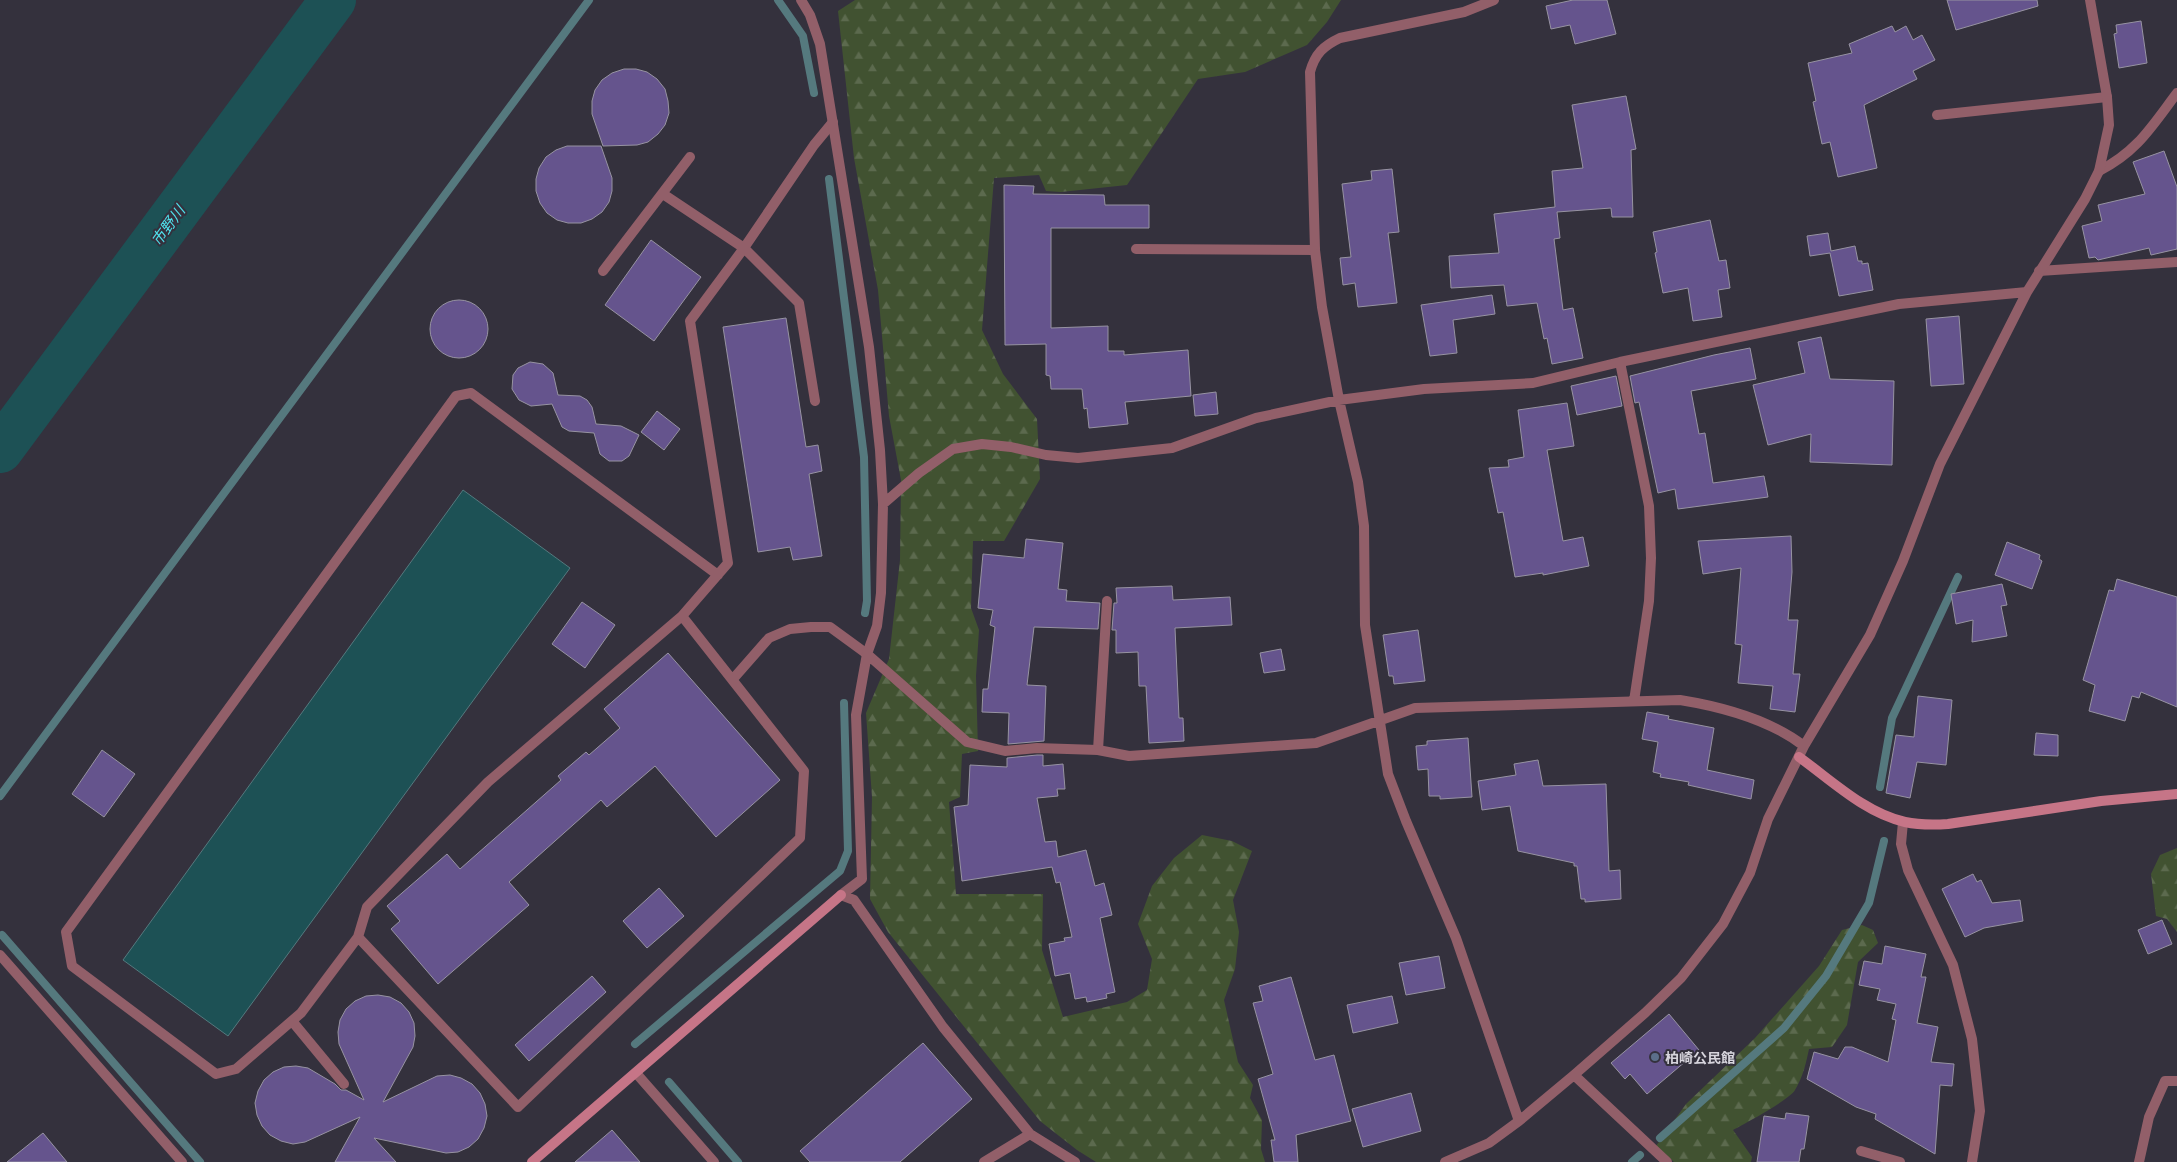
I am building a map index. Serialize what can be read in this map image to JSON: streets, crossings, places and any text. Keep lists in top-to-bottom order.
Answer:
{
  "water": ["市野川"],
  "places": ["柏崎公民館"]
}
